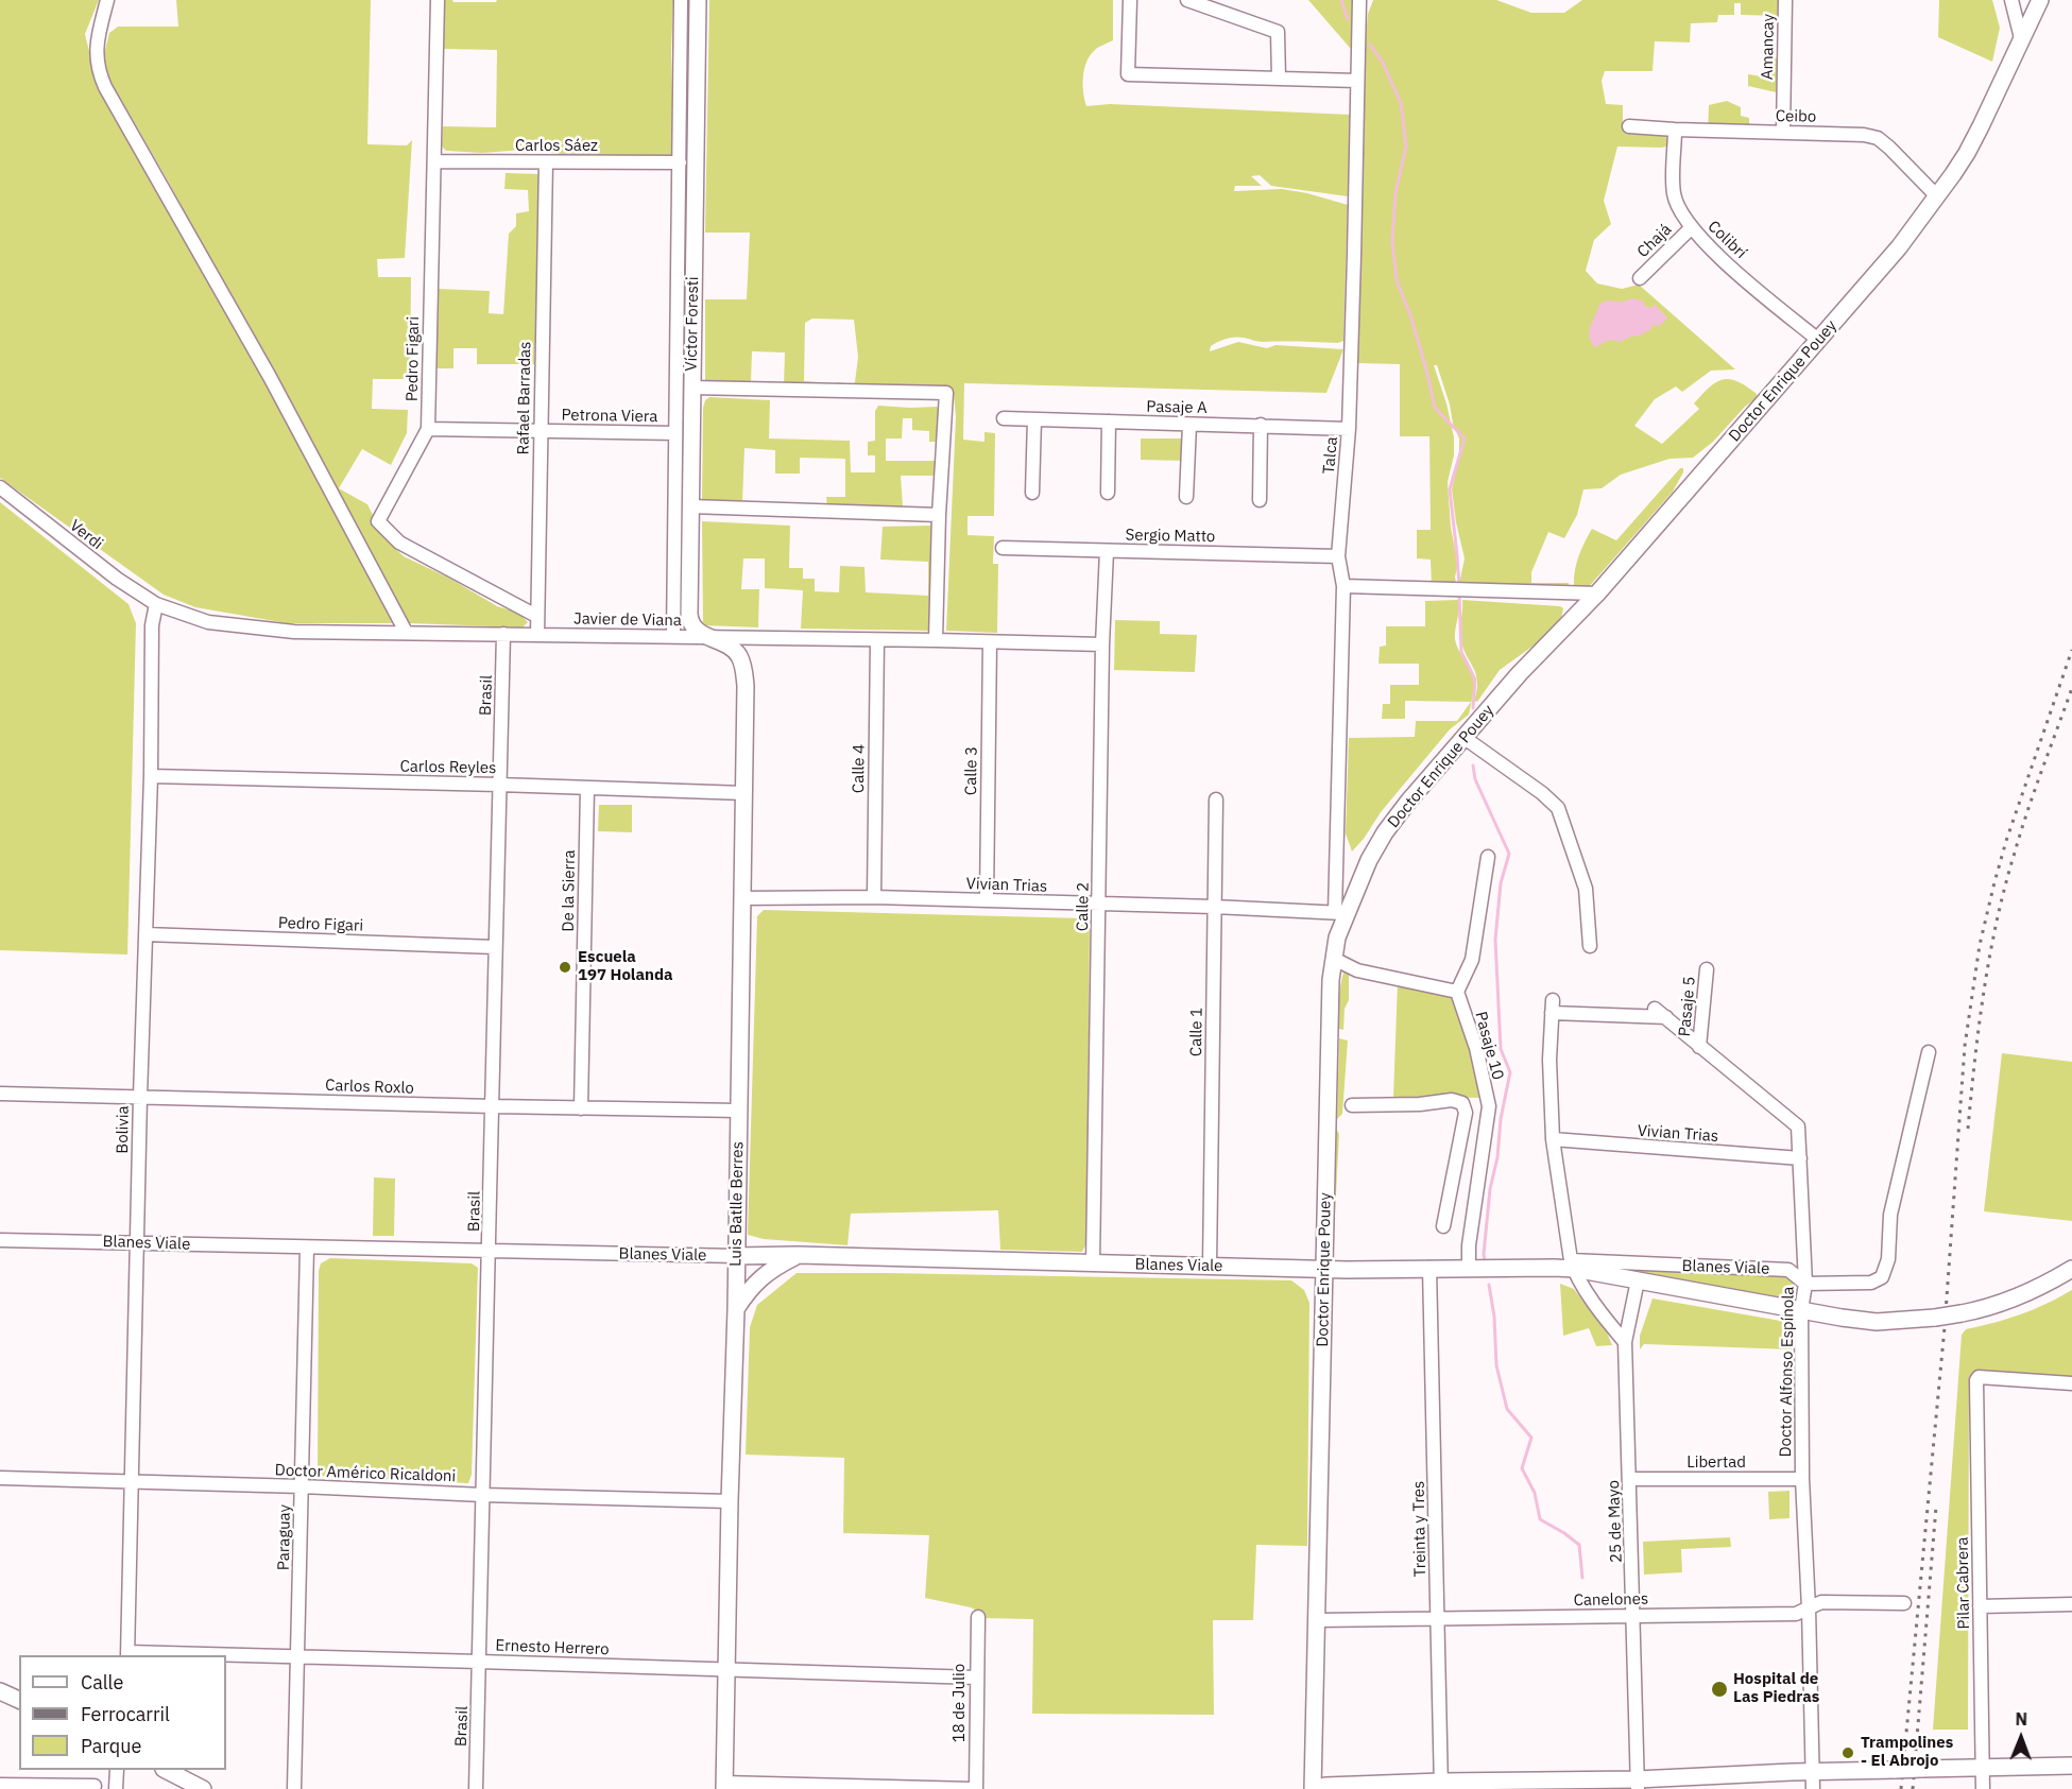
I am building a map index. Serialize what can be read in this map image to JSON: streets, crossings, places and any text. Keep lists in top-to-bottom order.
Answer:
{
  "streets": {
    "street": [
      "Amancay",
      "Ceibo",
      "Carlos Sáez",
      "Colibrí",
      "Chajá",
      "Víctor Foresti",
      "Pedro Figari",
      "Doctor Enrique Pouey",
      "Rafael Barradas",
      "Pasaje A",
      "Petrona Viera",
      "Talca",
      "Verdi",
      "Sergio Matto",
      "Javier de Viana",
      "Brasil",
      "Carlos Reyles",
      "Calle 4",
      "Calle 3",
      "Vivian Trias",
      "De la Sierra",
      "Calle 2",
      "Pasaje 5",
      "Calle 1",
      "Pasaje 10",
      "Carlos Roxlo",
      "Bolivia",
      "Luis Batlle Berres",
      "Blanes Viale",
      "Doctor Alfonso Espínola",
      "Libertad",
      "Doctor Américo Ricaldoni",
      "25 de Mayo",
      "Treinta y Tres",
      "Paraguay",
      "Pilar Cabrera",
      "Canelones",
      "Ernesto Herrero",
      "18 de Julio"
    ]
  },
  "crossings": [
    ["Amancay", "Ceibo"],
    ["Ceibo", "Colibrí"],
    ["Ceibo", "Doctor Enrique Pouey"],
    ["Carlos Sáez", "Víctor Foresti"],
    ["Carlos Sáez", "Pedro Figari"],
    ["Carlos Sáez", "Rafael Barradas"],
    ["Colibrí", "Chajá"],
    ["Colibrí", "Doctor Enrique Pouey"],
    ["Víctor Foresti", "Petrona Viera"],
    ["Víctor Foresti", "Javier de Viana"],
    ["Víctor Foresti", "Luis Batlle Berres"],
    ["Pedro Figari", "Rafael Barradas"],
    ["Pedro Figari", "Petrona Viera"],
    ["Pedro Figari", "Brasil"],
    ["Pedro Figari", "Bolivia"],
    ["Doctor Enrique Pouey", "Talca"],
    ["Doctor Enrique Pouey", "Vivian Trias"],
    ["Doctor Enrique Pouey", "Blanes Viale"],
    ["Doctor Enrique Pouey", "Canelones"],
    ["Rafael Barradas", "Petrona Viera"],
    ["Rafael Barradas", "Javier de Viana"],
    ["Pasaje A", "Talca"],
    ["Talca", "Sergio Matto"],
    ["Talca", "Vivian Trias"],
    ["Verdi", "Javier de Viana"],
    ["Verdi", "Bolivia"],
    ["Sergio Matto", "Calle 2"],
    ["Javier de Viana", "Brasil"],
    ["Javier de Viana", "Calle 4"],
    ["Javier de Viana", "Calle 3"],
    ["Javier de Viana", "Calle 2"],
    ["Javier de Viana", "Bolivia"],
    ["Javier de Viana", "Luis Batlle Berres"],
    ["Brasil", "Carlos Reyles"],
    ["Brasil", "Carlos Roxlo"],
    ["Brasil", "Blanes Viale"],
    ["Brasil", "Doctor Américo Ricaldoni"],
    ["Brasil", "Ernesto Herrero"],
    ["Carlos Reyles", "De la Sierra"],
    ["Carlos Reyles", "Bolivia"],
    ["Carlos Reyles", "Luis Batlle Berres"],
    ["Calle 4", "Vivian Trias"],
    ["Calle 3", "Vivian Trias"],
    ["Vivian Trias", "Calle 2"],
    ["Vivian Trias", "Calle 1"],
    ["Vivian Trias", "Luis Batlle Berres"],
    ["Vivian Trias", "Doctor Alfonso Espínola"],
    ["De la Sierra", "Carlos Roxlo"],
    ["Calle 2", "Blanes Viale"],
    ["Pasaje 5", "Doctor Alfonso Espínola"],
    ["Calle 1", "Blanes Viale"],
    ["Pasaje 10", "Blanes Viale"],
    ["Carlos Roxlo", "Bolivia"],
    ["Carlos Roxlo", "Luis Batlle Berres"],
    ["Bolivia", "Blanes Viale"],
    ["Bolivia", "Doctor Américo Ricaldoni"],
    ["Bolivia", "Ernesto Herrero"],
    ["Luis Batlle Berres", "Blanes Viale"],
    ["Luis Batlle Berres", "Doctor Américo Ricaldoni"],
    ["Luis Batlle Berres", "Ernesto Herrero"],
    ["Blanes Viale", "Doctor Alfonso Espínola"],
    ["Blanes Viale", "Treinta y Tres"],
    ["Blanes Viale", "Paraguay"],
    ["Doctor Alfonso Espínola", "Libertad"],
    ["Doctor Alfonso Espínola", "Canelones"],
    ["Libertad", "25 de Mayo"],
    ["Doctor Américo Ricaldoni", "Paraguay"],
    ["25 de Mayo", "Canelones"],
    ["Treinta y Tres", "Canelones"],
    ["Paraguay", "Ernesto Herrero"],
    ["Ernesto Herrero", "18 de Julio"]
  ],
  "places": ["Escuela 197 Holanda", "Hospital de Las Piedras", "Trampolines - El Abrojo"],
  "legend": ["Calle", "Ferrocarril", "Parque"],
  "north": "top"
}
